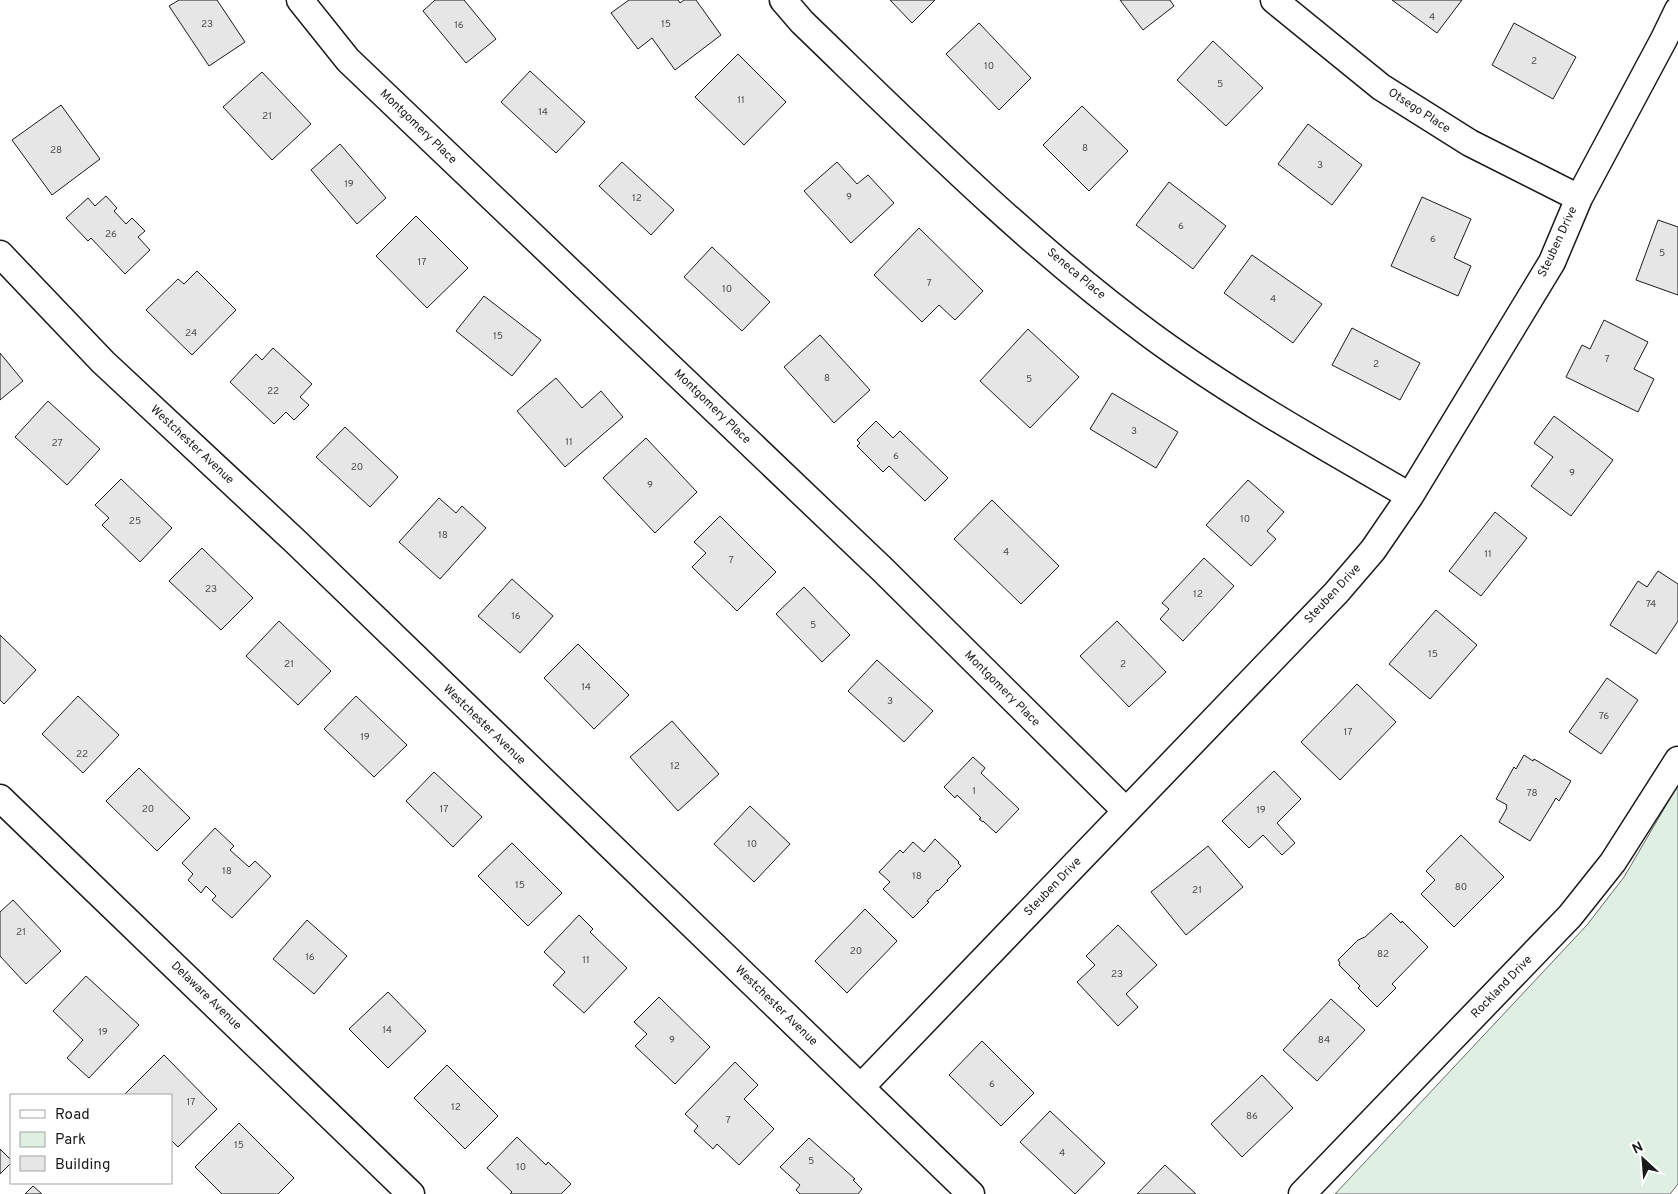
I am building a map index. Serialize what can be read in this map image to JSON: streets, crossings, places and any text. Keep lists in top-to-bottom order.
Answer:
{
  "streets": {
    "street": [
      "Otsego Place",
      "Montgomery Place",
      "Steuben Drive",
      "Seneca Place",
      "Westchester Avenue",
      "Rockland Drive",
      "Delaware Avenue"
    ]
  },
  "crossings": [
    ["Otsego Place", "Steuben Drive"],
    ["Montgomery Place", "Steuben Drive"],
    ["Steuben Drive", "Seneca Place"],
    ["Steuben Drive", "Westchester Avenue"]
  ],
  "house_numbers": [
    "4",
    "23",
    "15",
    "16",
    "2",
    "10",
    "5",
    "11",
    "14",
    "21",
    "8",
    "28",
    "3",
    "19",
    "9",
    "12",
    "6",
    "26",
    "6",
    "5",
    "17",
    "7",
    "10",
    "4",
    "24",
    "15",
    "7",
    "2",
    "8",
    "5",
    "22",
    "3",
    "11",
    "27",
    "6",
    "20",
    "9",
    "9",
    "10",
    "25",
    "18",
    "4",
    "11",
    "7",
    "23",
    "12",
    "74",
    "16",
    "5",
    "15",
    "21",
    "2",
    "14",
    "3",
    "76",
    "17",
    "19",
    "22",
    "12",
    "1",
    "78",
    "20",
    "17",
    "19",
    "10",
    "18",
    "18",
    "15",
    "80",
    "21",
    "21",
    "20",
    "82",
    "16",
    "11",
    "23",
    "14",
    "19",
    "9",
    "84",
    "6",
    "17",
    "12",
    "86",
    "7",
    "15",
    "4",
    "5",
    "10"
  ],
  "legend": ["Road", "Park", "Building"],
  "north": "top left"
}
